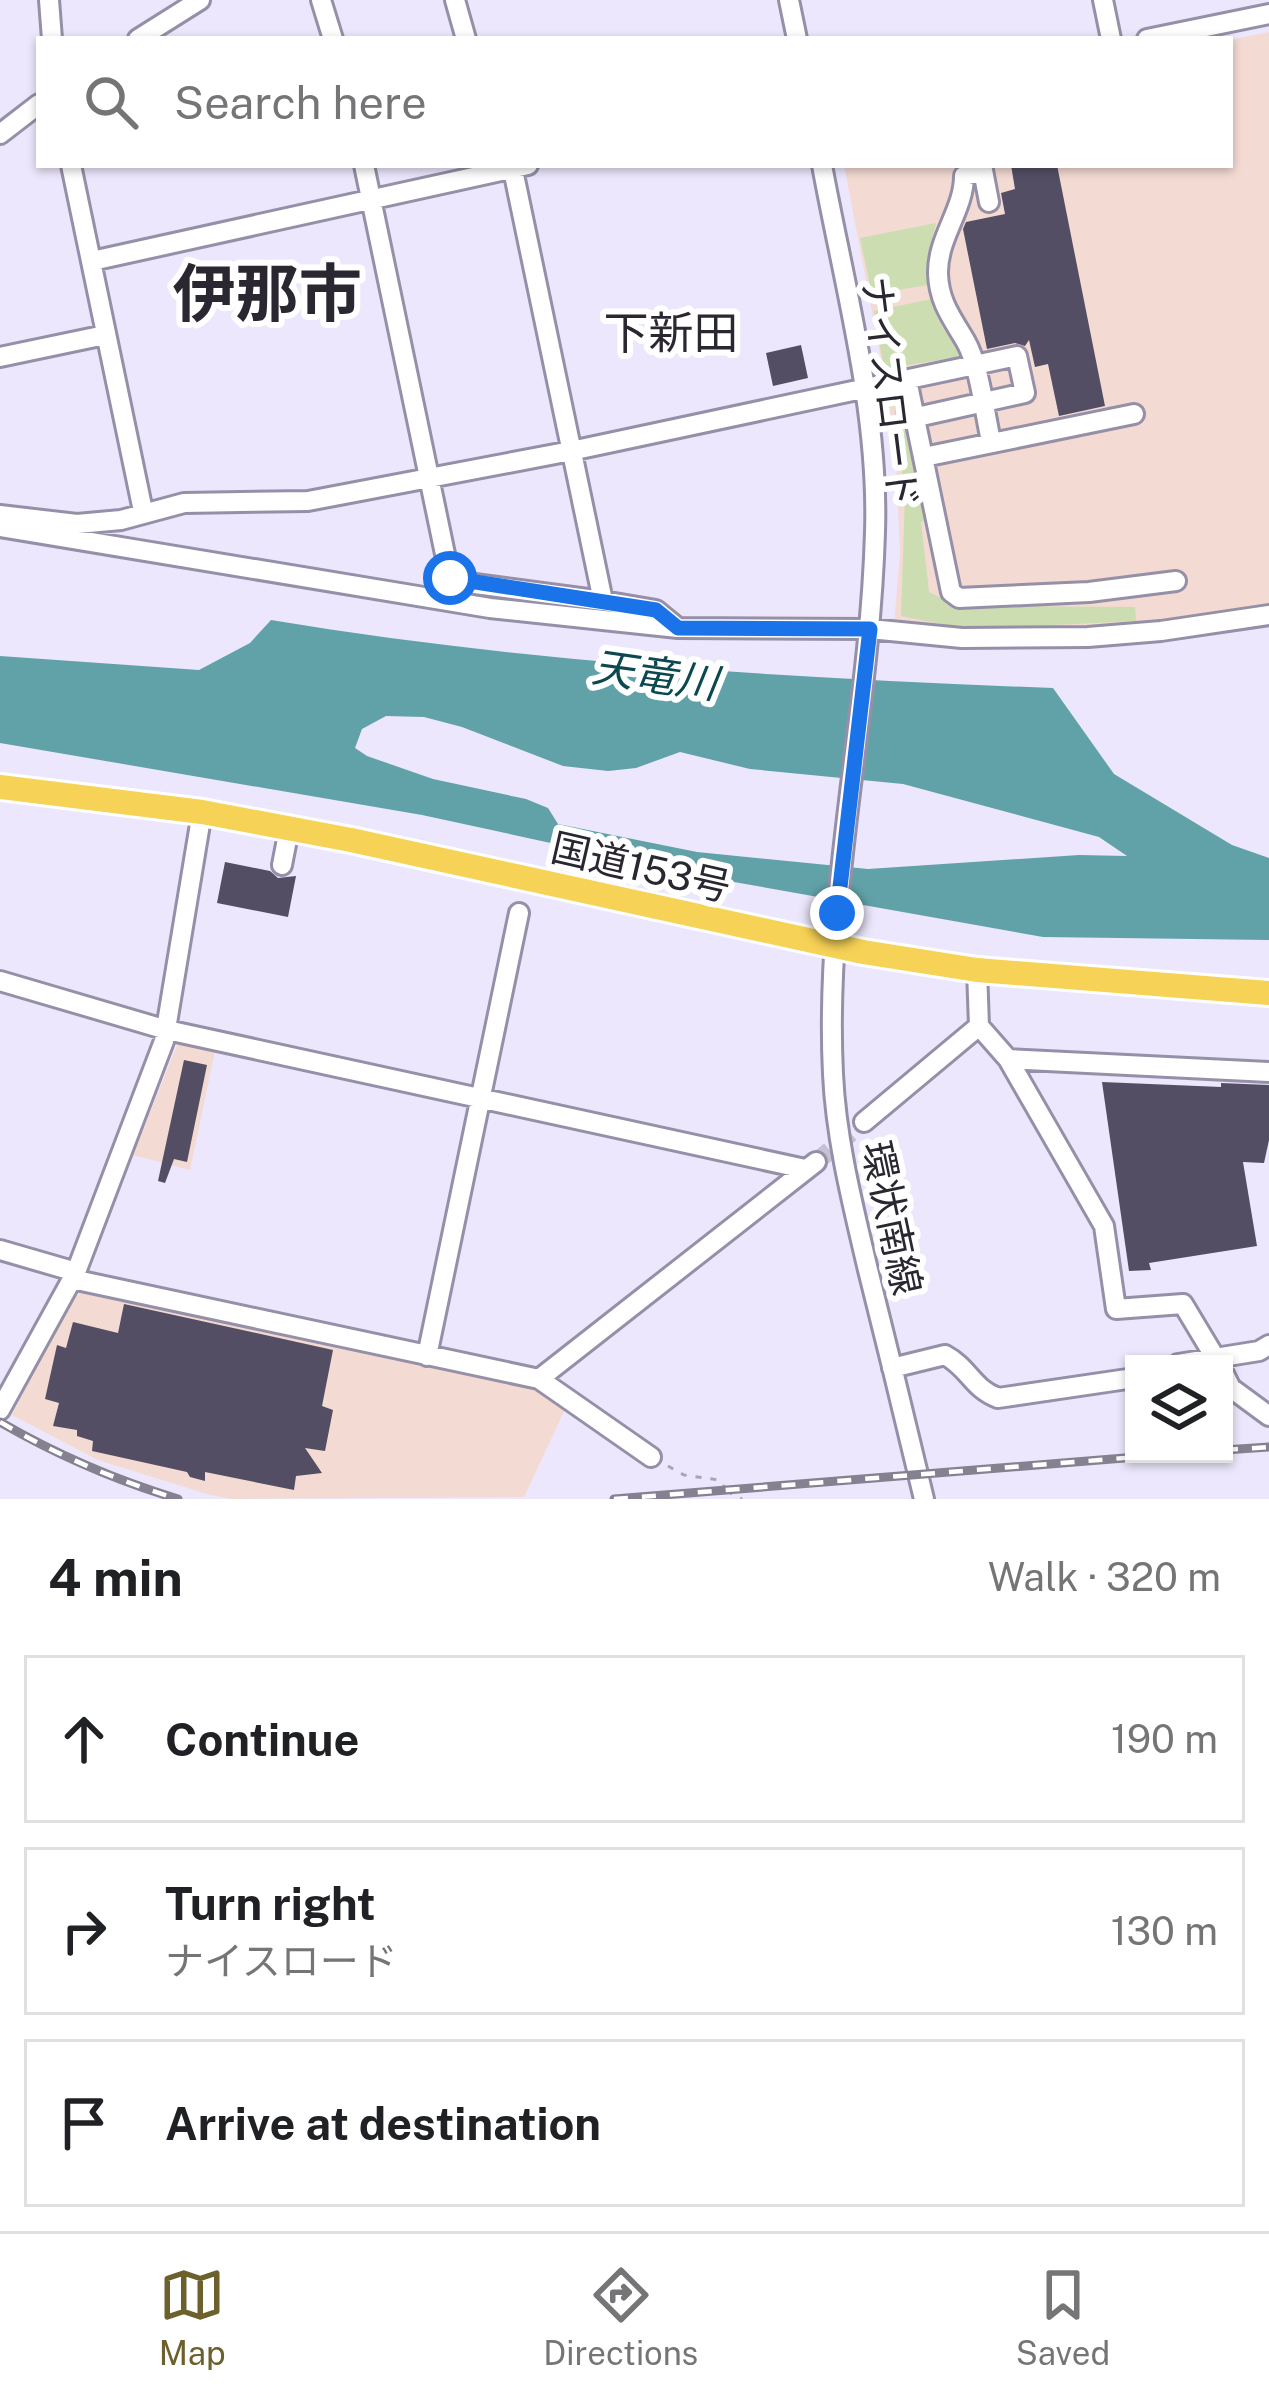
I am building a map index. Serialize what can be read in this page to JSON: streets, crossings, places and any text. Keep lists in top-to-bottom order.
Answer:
{
  "streets": {
    "highway": ["国道153号"],
    "street": ["ナイスロード", "環状南線"]
  },
  "crossings": [
    ["ナイスロード", "国道153号"],
    ["ナイスロード", "環状南線"],
    ["国道153号", "環状南線"]
  ],
  "districts": ["伊那市", "下新田"],
  "water": ["天竜川"],
  "page": {
    "search": "Search here",
    "heading": ["4 min", "Walk · 320 m"],
    "list": [
      ["Continue", "190 m"],
      ["Turn right", "ナイスロード", "130 m"],
      "Arrive at destination"
    ],
    "nav": ["Map", "Directions", "Saved"]
  }
}
